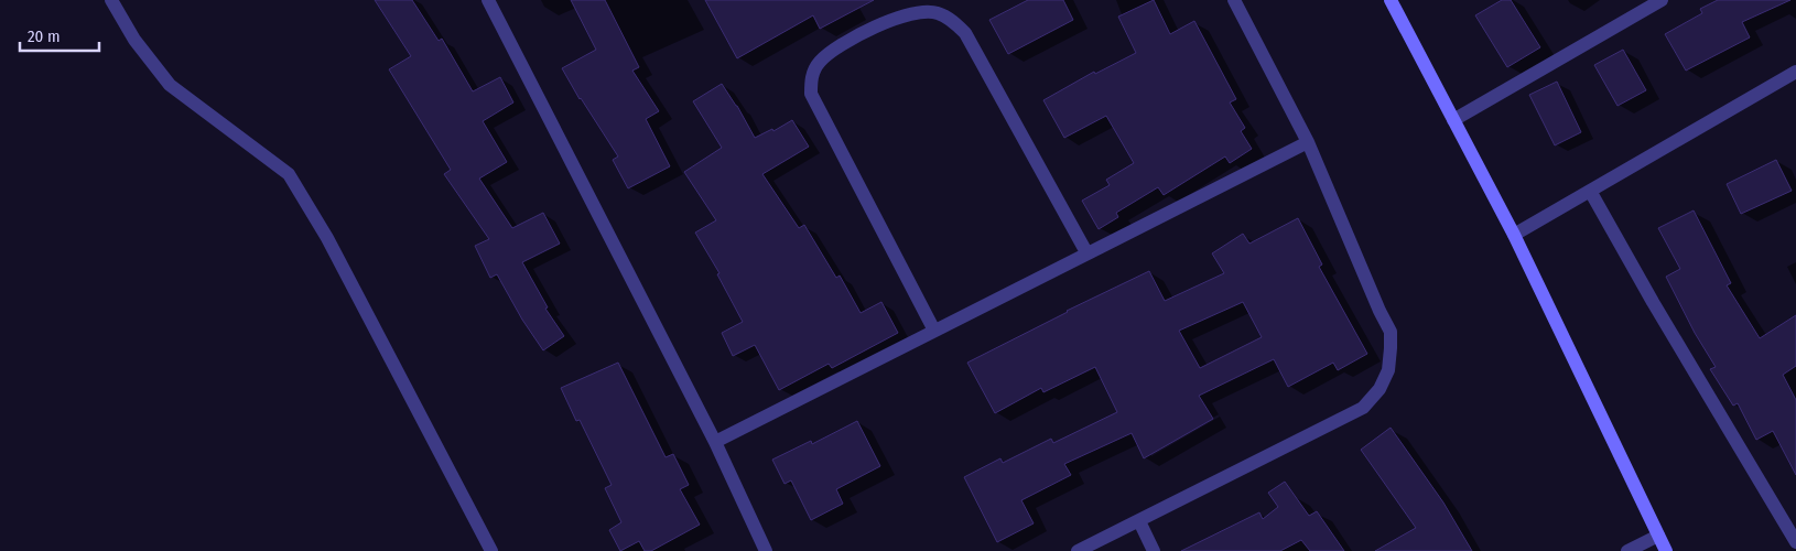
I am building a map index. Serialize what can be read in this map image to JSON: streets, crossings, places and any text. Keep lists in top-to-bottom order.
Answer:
{
  "scale_bar": "20 m"
}
